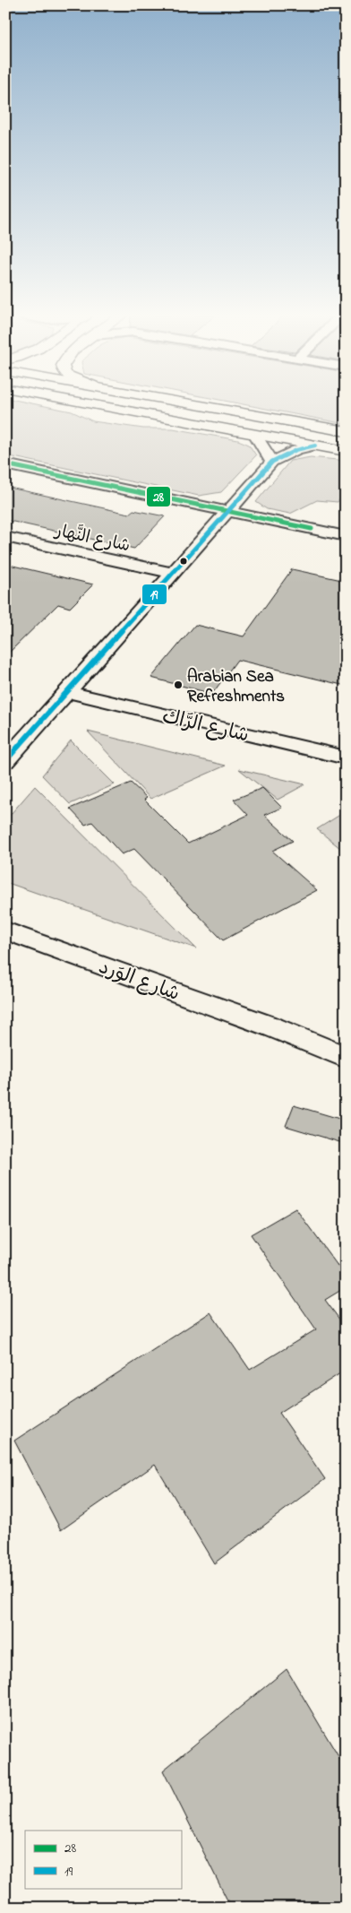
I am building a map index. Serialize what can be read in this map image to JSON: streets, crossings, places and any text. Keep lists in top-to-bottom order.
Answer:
{
  "streets": {
    "street": ["شارع النَّهار", "شارع الرَّاك", "شارع الوَرد"]
  },
  "places": ["Arabian Sea Refreshments"],
  "lines": ["transit line 19", "transit line 28"],
  "legend": ["28", "19"]
}
